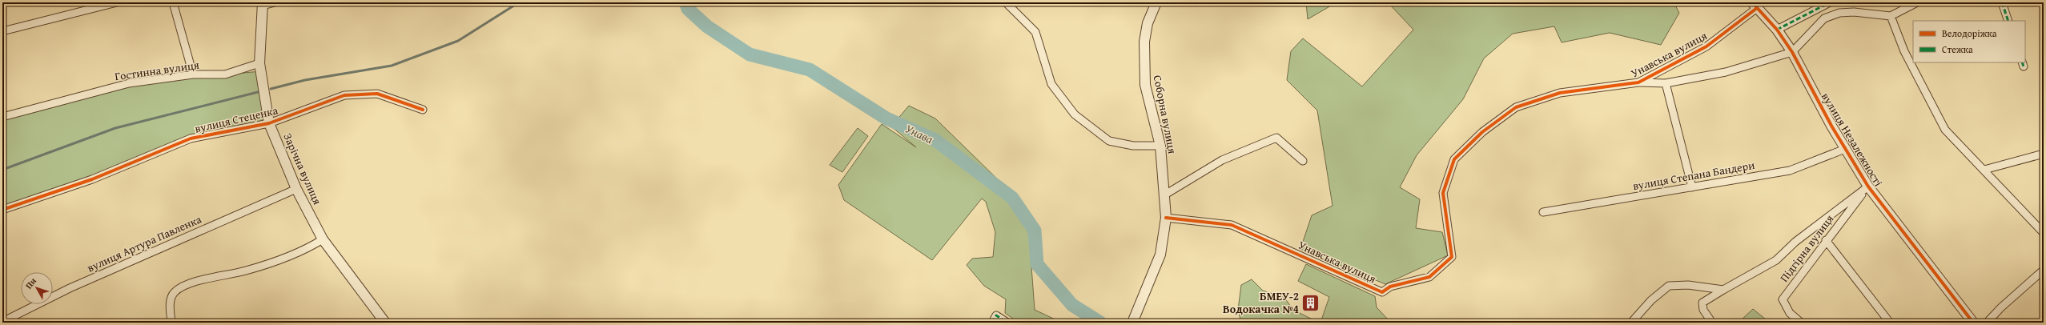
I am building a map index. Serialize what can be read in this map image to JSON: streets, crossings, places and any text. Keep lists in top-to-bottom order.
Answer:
{
  "streets": {
    "street": [
      "Унавська вулиця",
      "Гостинна вулиця",
      "Соборна вулиця",
      "вулиця Стеценка",
      "вулиця Незалежності",
      "Зарічна вулиця",
      "вулиця Степана Бандери",
      "вулиця Артура Павленка",
      "Підгірна вулиця"
    ]
  },
  "crossings": [
    ["Унавська вулиця", "Соборна вулиця"],
    ["Унавська вулиця", "вулиця Незалежності"],
    ["Гостинна вулиця", "Зарічна вулиця"],
    ["вулиця Стеценка", "Зарічна вулиця"],
    ["вулиця Незалежності", "вулиця Степана Бандери"],
    ["вулиця Незалежності", "Підгірна вулиця"],
    ["Зарічна вулиця", "вулиця Артура Павленка"]
  ],
  "water": ["Унава"],
  "places": {
    "building": ["БМЕУ-2 Водокачка №4"]
  },
  "legend": ["Велодоріжка", "Стежка"],
  "north": "top left"
}
